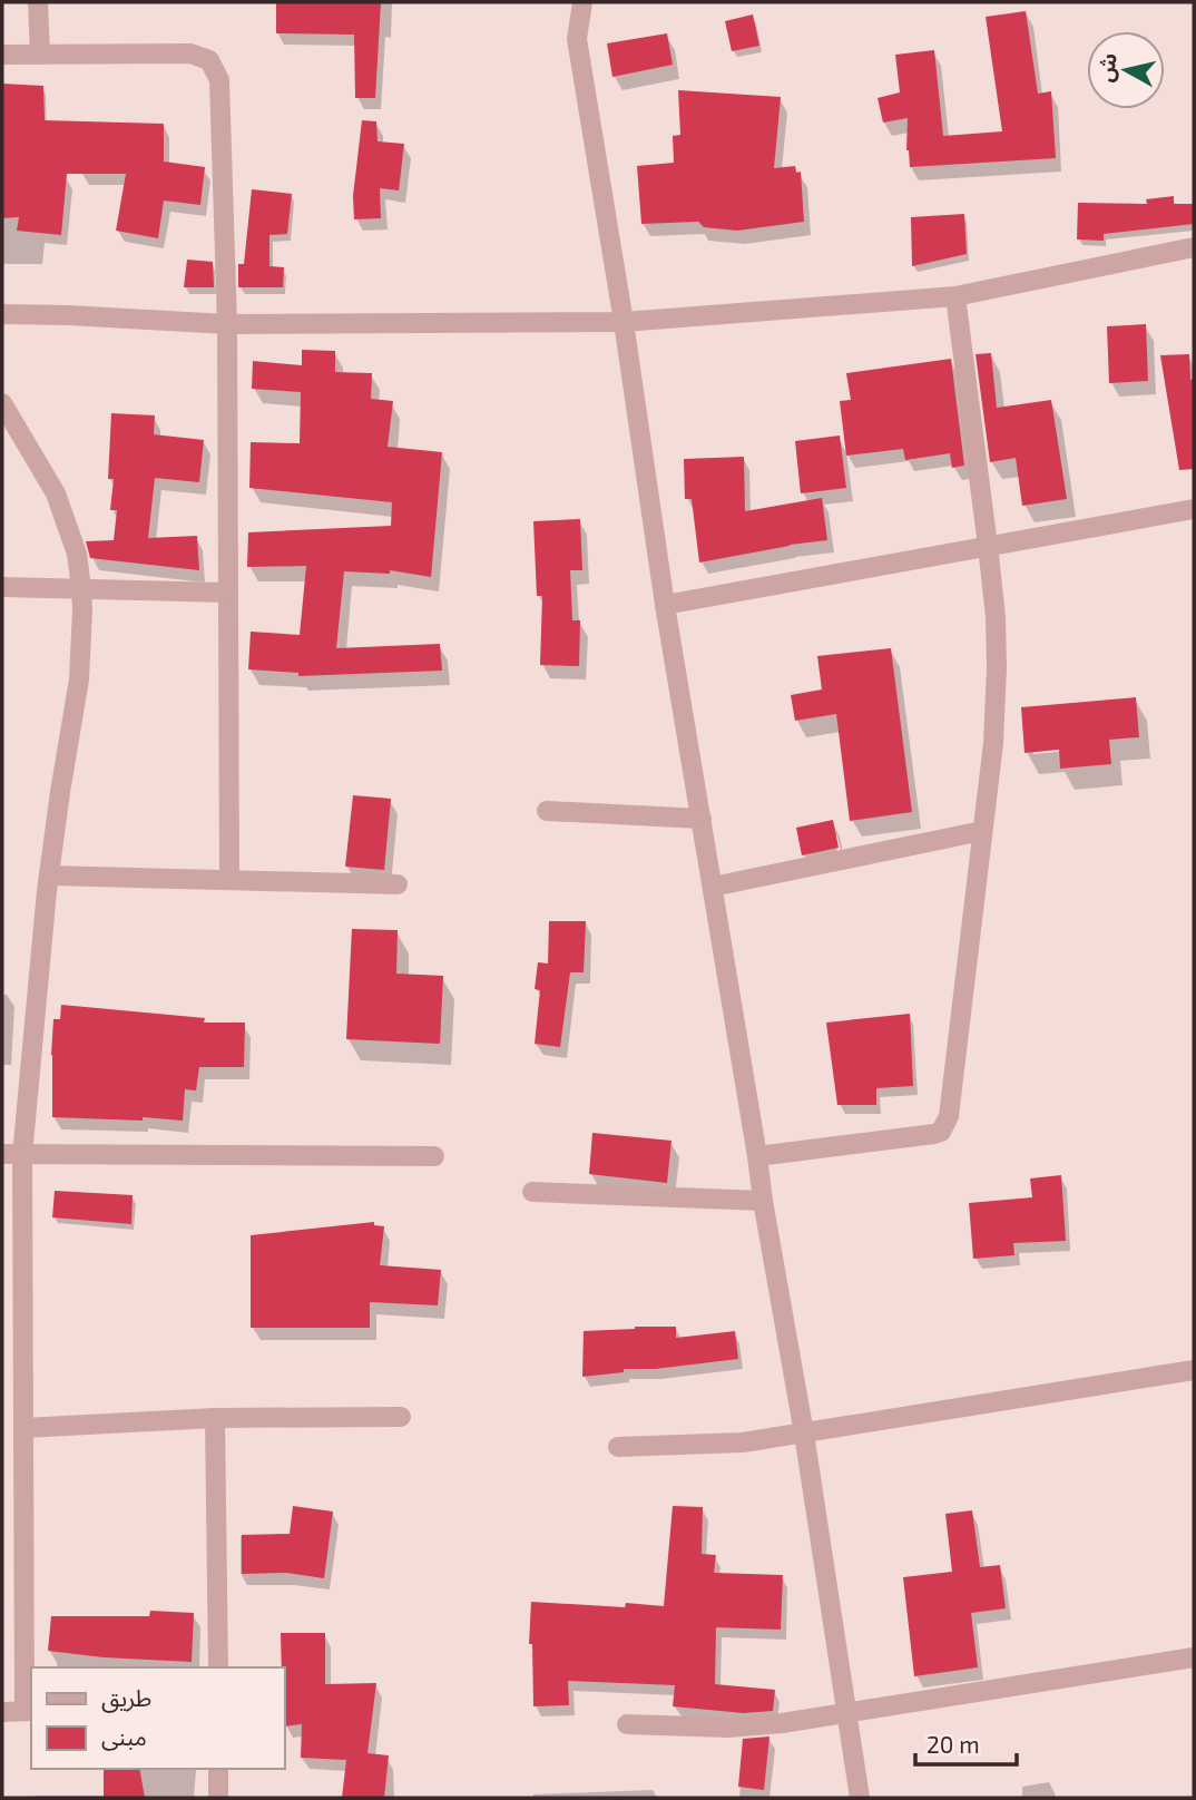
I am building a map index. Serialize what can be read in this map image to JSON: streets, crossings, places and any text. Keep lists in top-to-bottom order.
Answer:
{
  "legend": ["طريق", "مبنى"],
  "scale_bar": "20 m",
  "north": "left"
}
